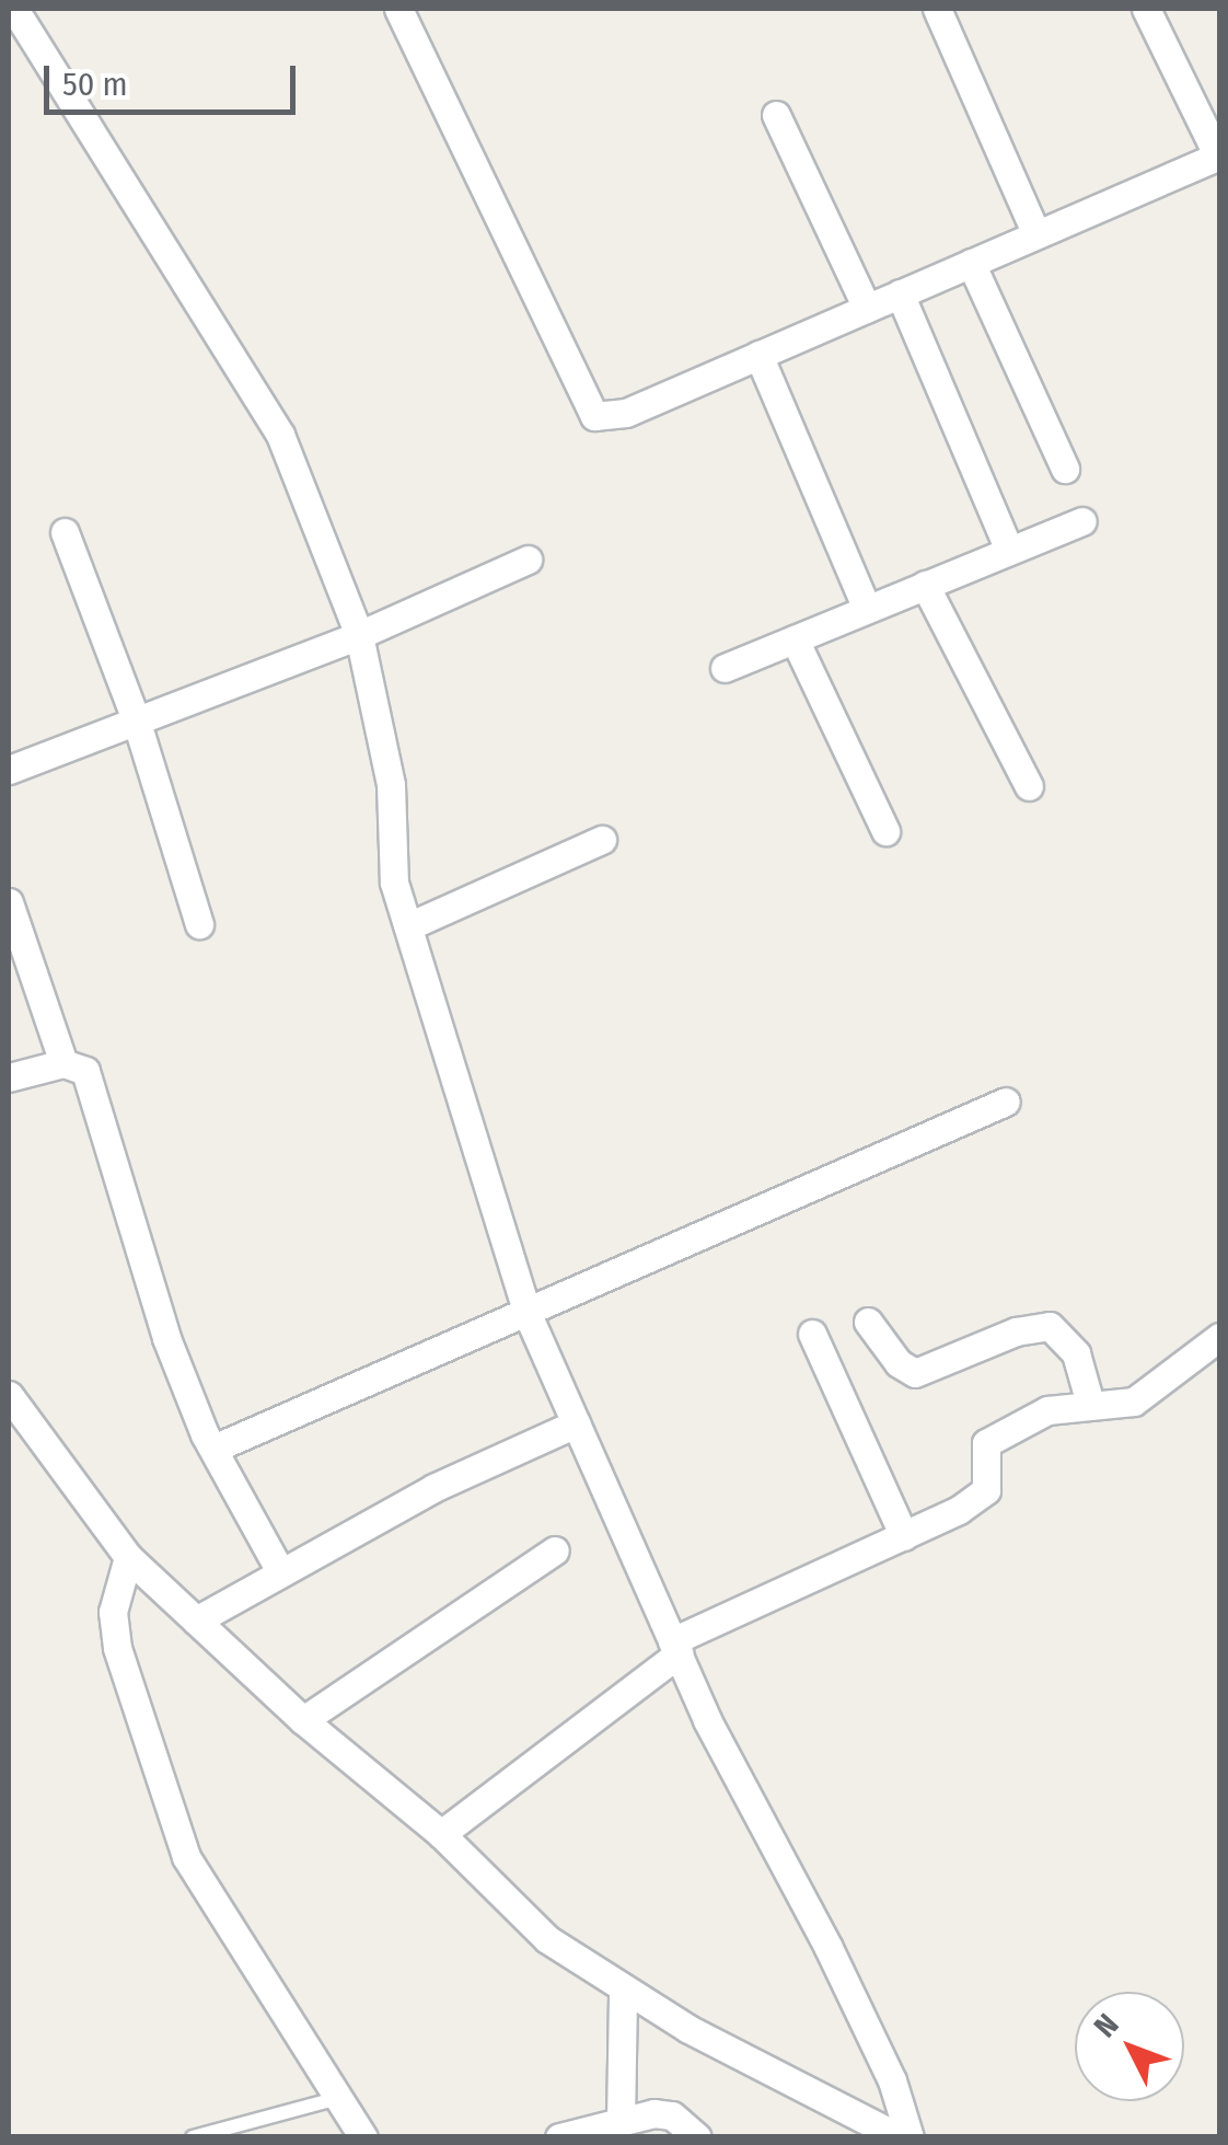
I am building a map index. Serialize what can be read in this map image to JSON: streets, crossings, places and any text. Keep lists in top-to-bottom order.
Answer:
{
  "scale_bar": "50 m",
  "north": "top left"
}
